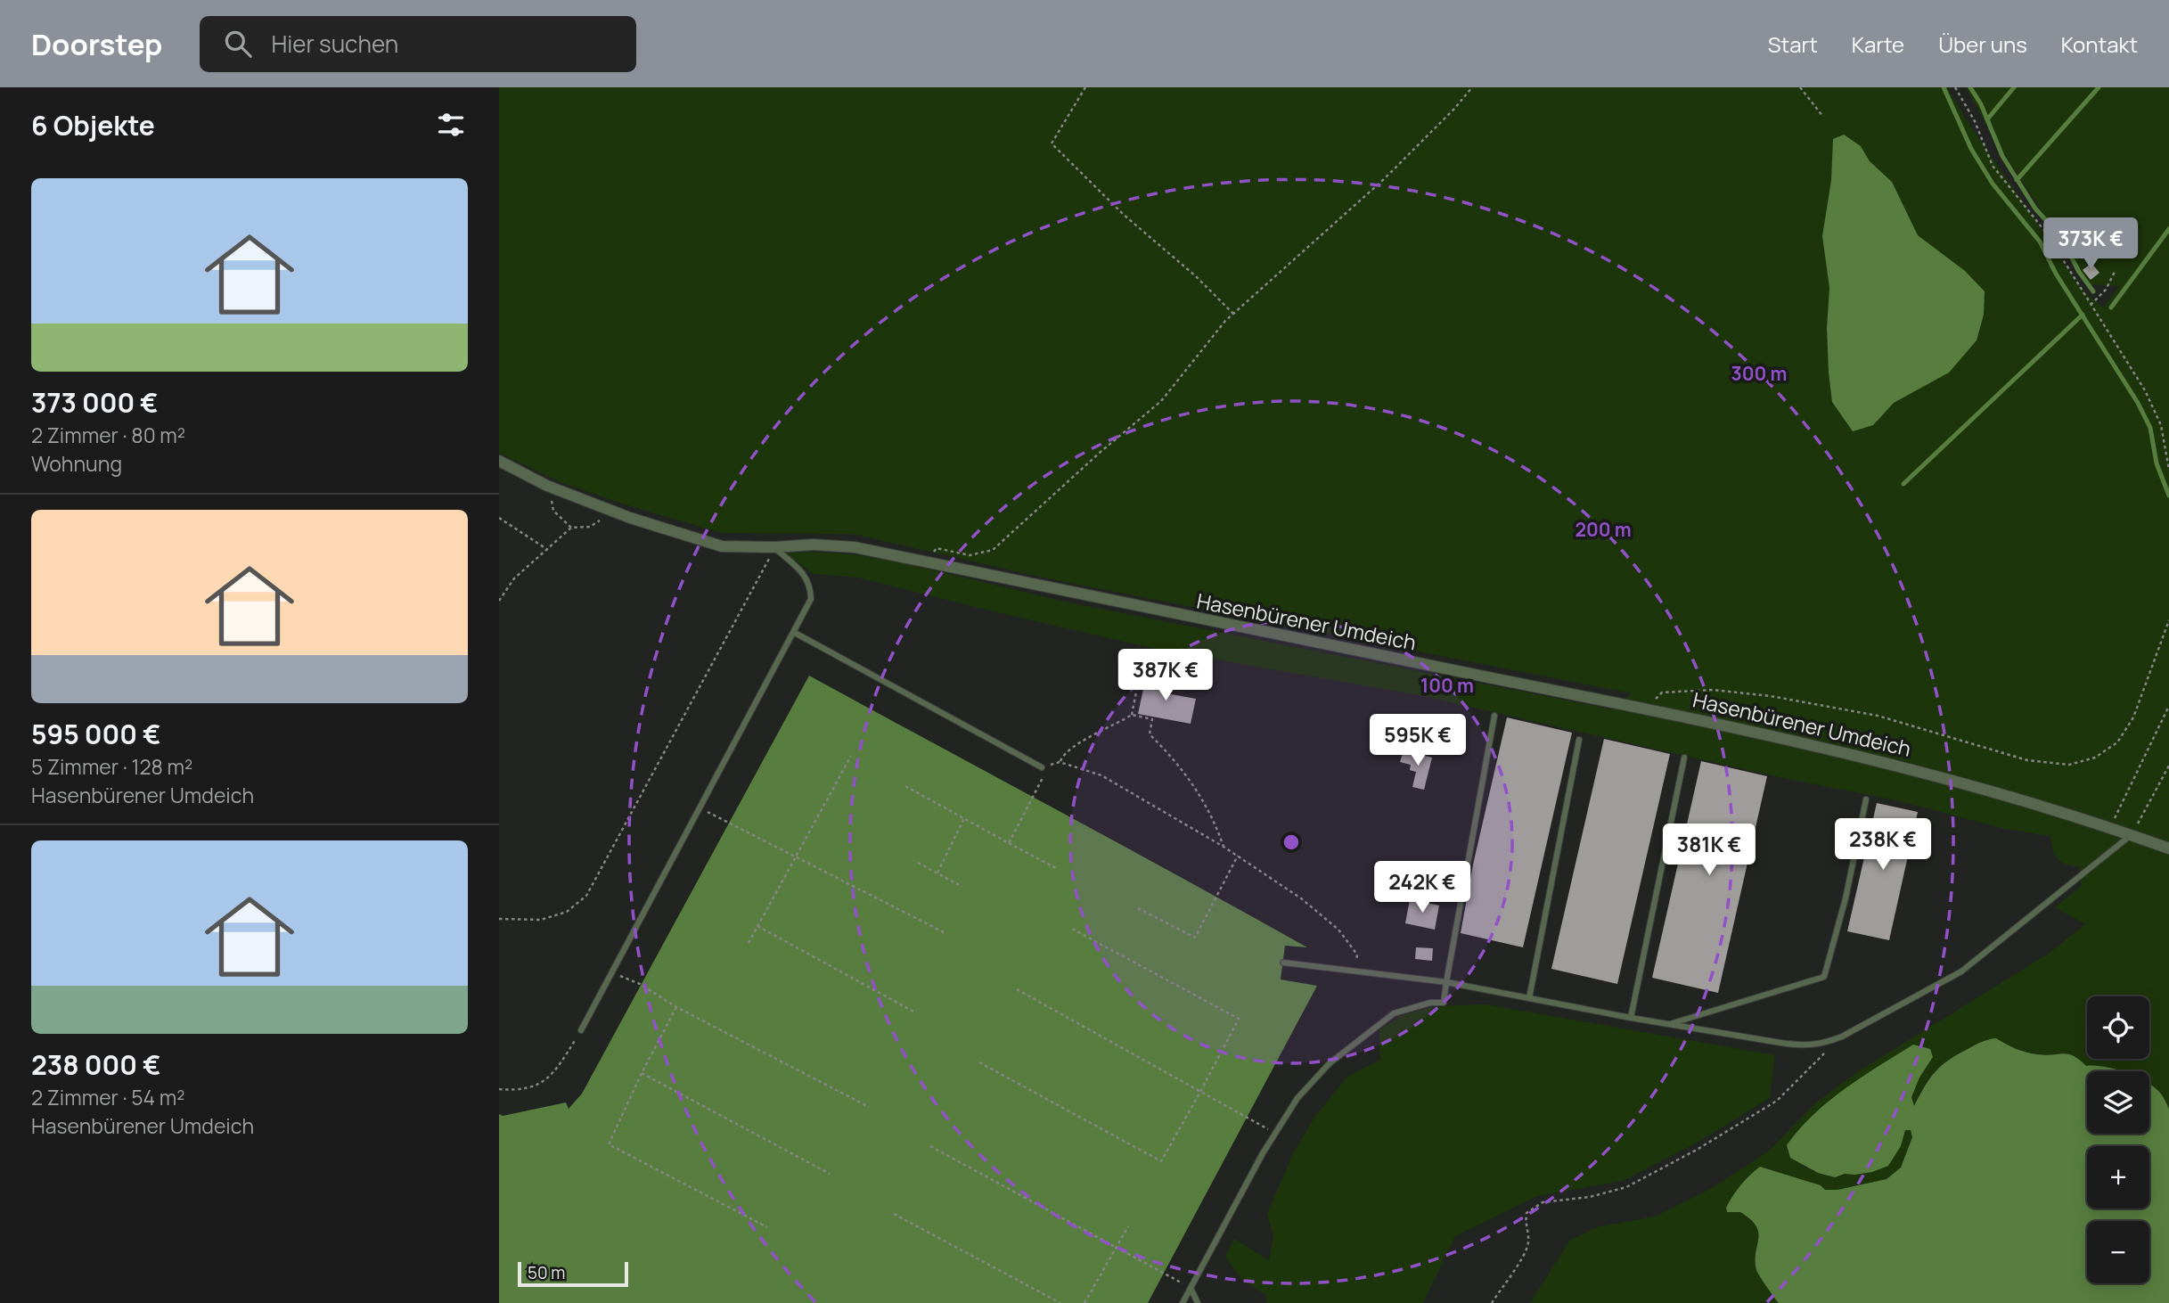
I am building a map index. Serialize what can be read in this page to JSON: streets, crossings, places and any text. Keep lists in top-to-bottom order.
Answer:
{
  "streets": {
    "street": ["Hasenbürener Umdeich"]
  },
  "scale_bar": "50 m",
  "page": {
    "header": "Doorstep",
    "search": "Hier suchen",
    "nav": [
      "Start",
      "Karte",
      "Über uns",
      "Kontakt"
    ],
    "heading": "6 Objekte",
    "list": [
      {
        "name": "373 000 €",
        "note": "2 Zimmer · 80 m² · Wohnung"
      },
      {
        "name": "595 000 €",
        "note": "5 Zimmer · 128 m² · Hasenbürener Umdeich"
      },
      {
        "name": "238 000 €",
        "note": "2 Zimmer · 54 m² · Hasenbürener Umdeich"
      }
    ],
    "price": [
      "373K €",
      "387K €",
      "595K €",
      "238K €",
      "381K €",
      "242K €"
    ],
    "map_buttons": ["+", "−"],
    "scale": "50 m"
  },
  "rings": ["300 m", "200 m", "100 m"]
}
